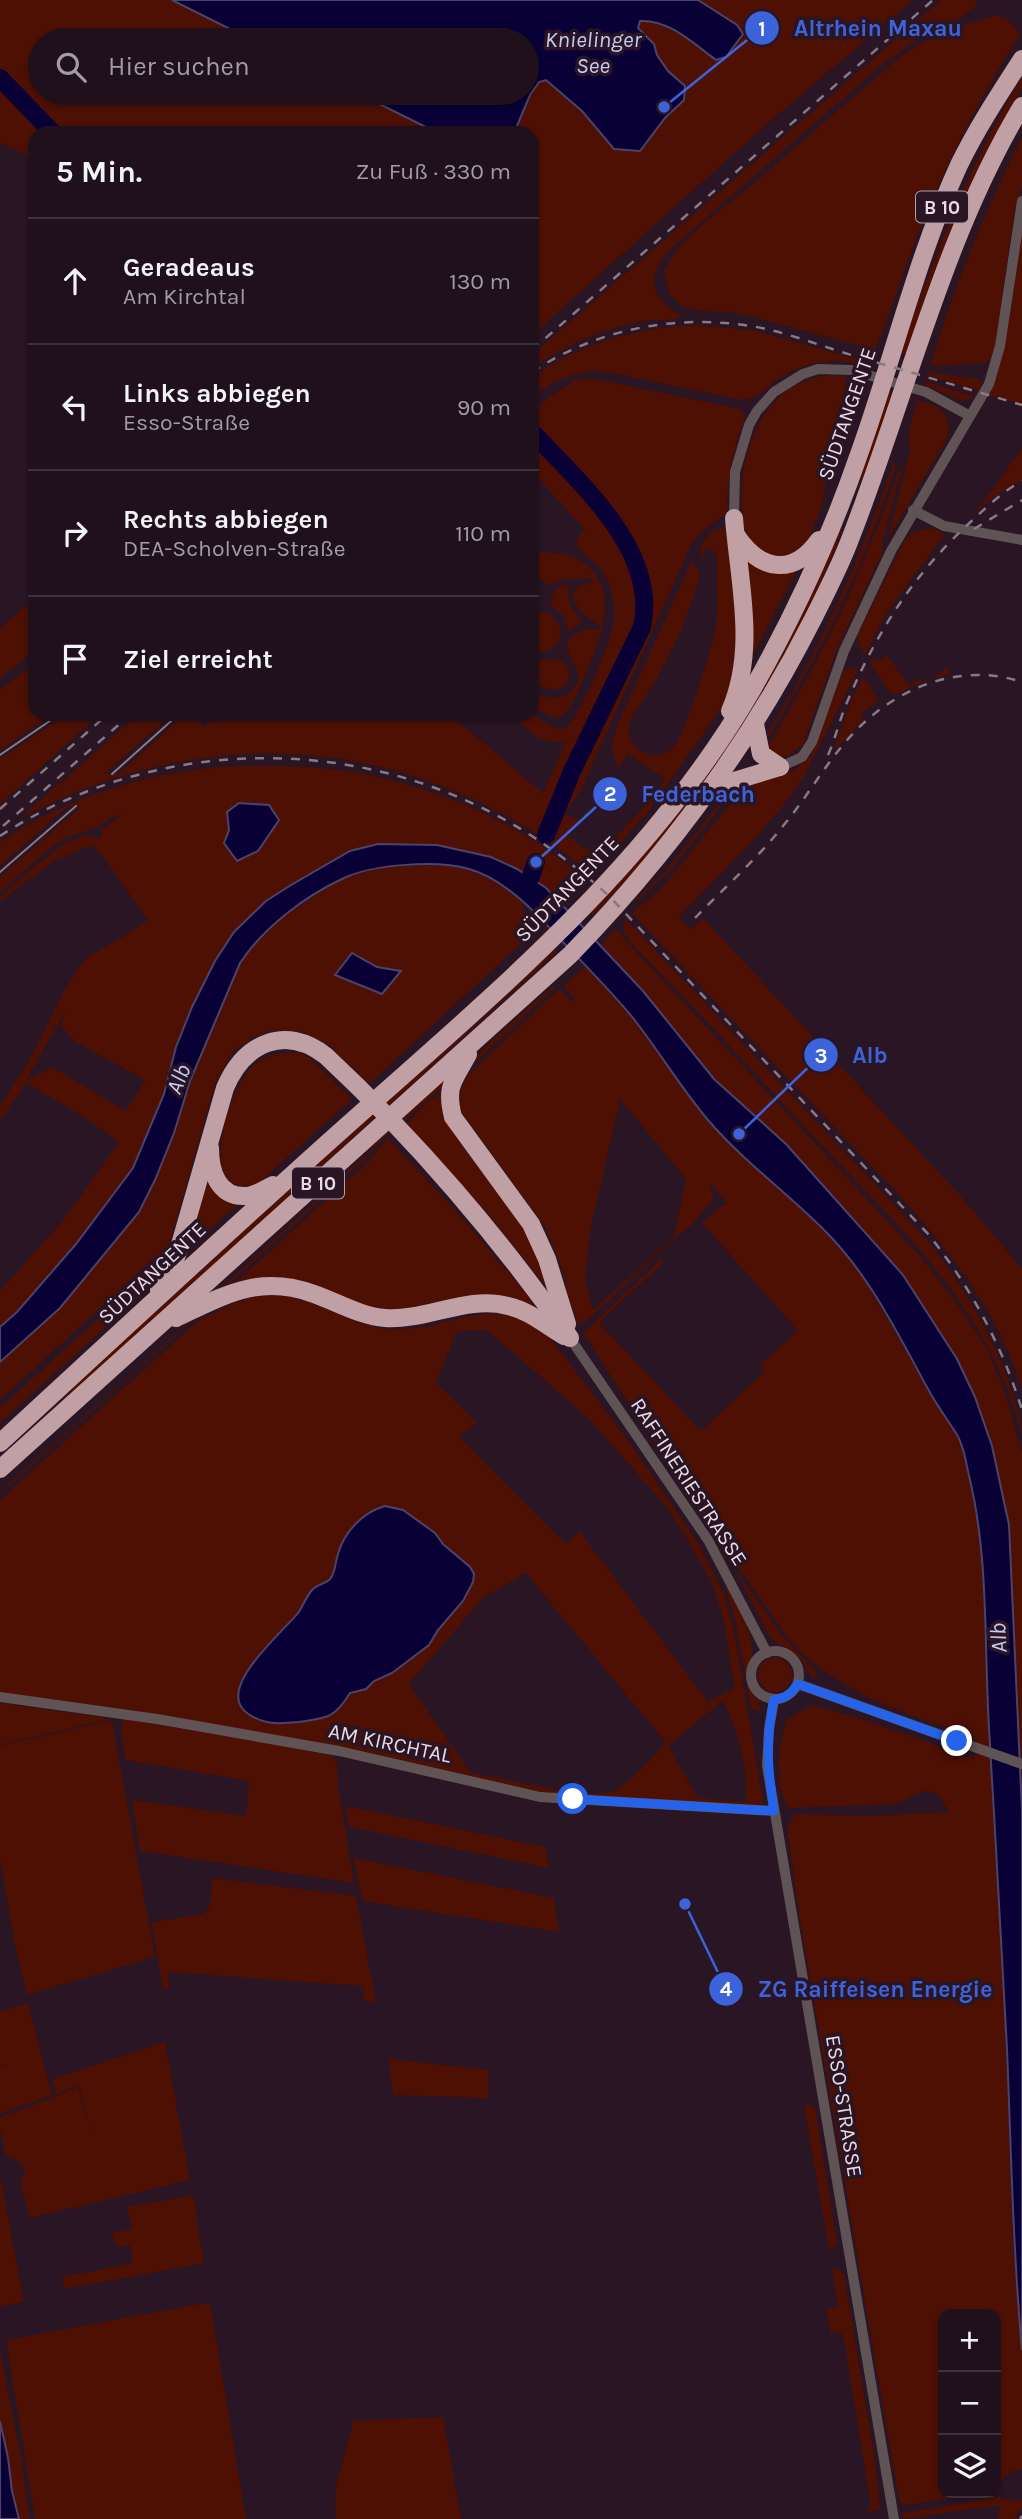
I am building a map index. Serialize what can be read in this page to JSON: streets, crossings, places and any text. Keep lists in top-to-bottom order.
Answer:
{
  "streets": {
    "highway": ["B 10", "SÜDTANGENTE"],
    "street": ["RAFFINERIESTRASSE", "AM KIRCHTAL", "ESSO-STRASSE"]
  },
  "crossings": [
    ["RAFFINERIESTRASSE", "ESSO-STRASSE"],
    ["AM KIRCHTAL", "ESSO-STRASSE"]
  ],
  "water": ["Knielinger See", "Alb"],
  "places": [
    "Altrhein Maxau",
    "Federbach",
    "Alb",
    "ZG Raiffeisen Energie"
  ],
  "page": {
    "search": "Hier suchen",
    "heading": ["5 Min.", "Zu Fuß · 330 m"],
    "list": [
      ["Geradeaus", "Am Kirchtal", "130 m"],
      ["Links abbiegen", "Esso-Straße", "90 m"],
      ["Rechts abbiegen", "DEA-Scholven-Straße", "110 m"],
      "Ziel erreicht"
    ],
    "map_buttons": ["+", "−"]
  }
}
